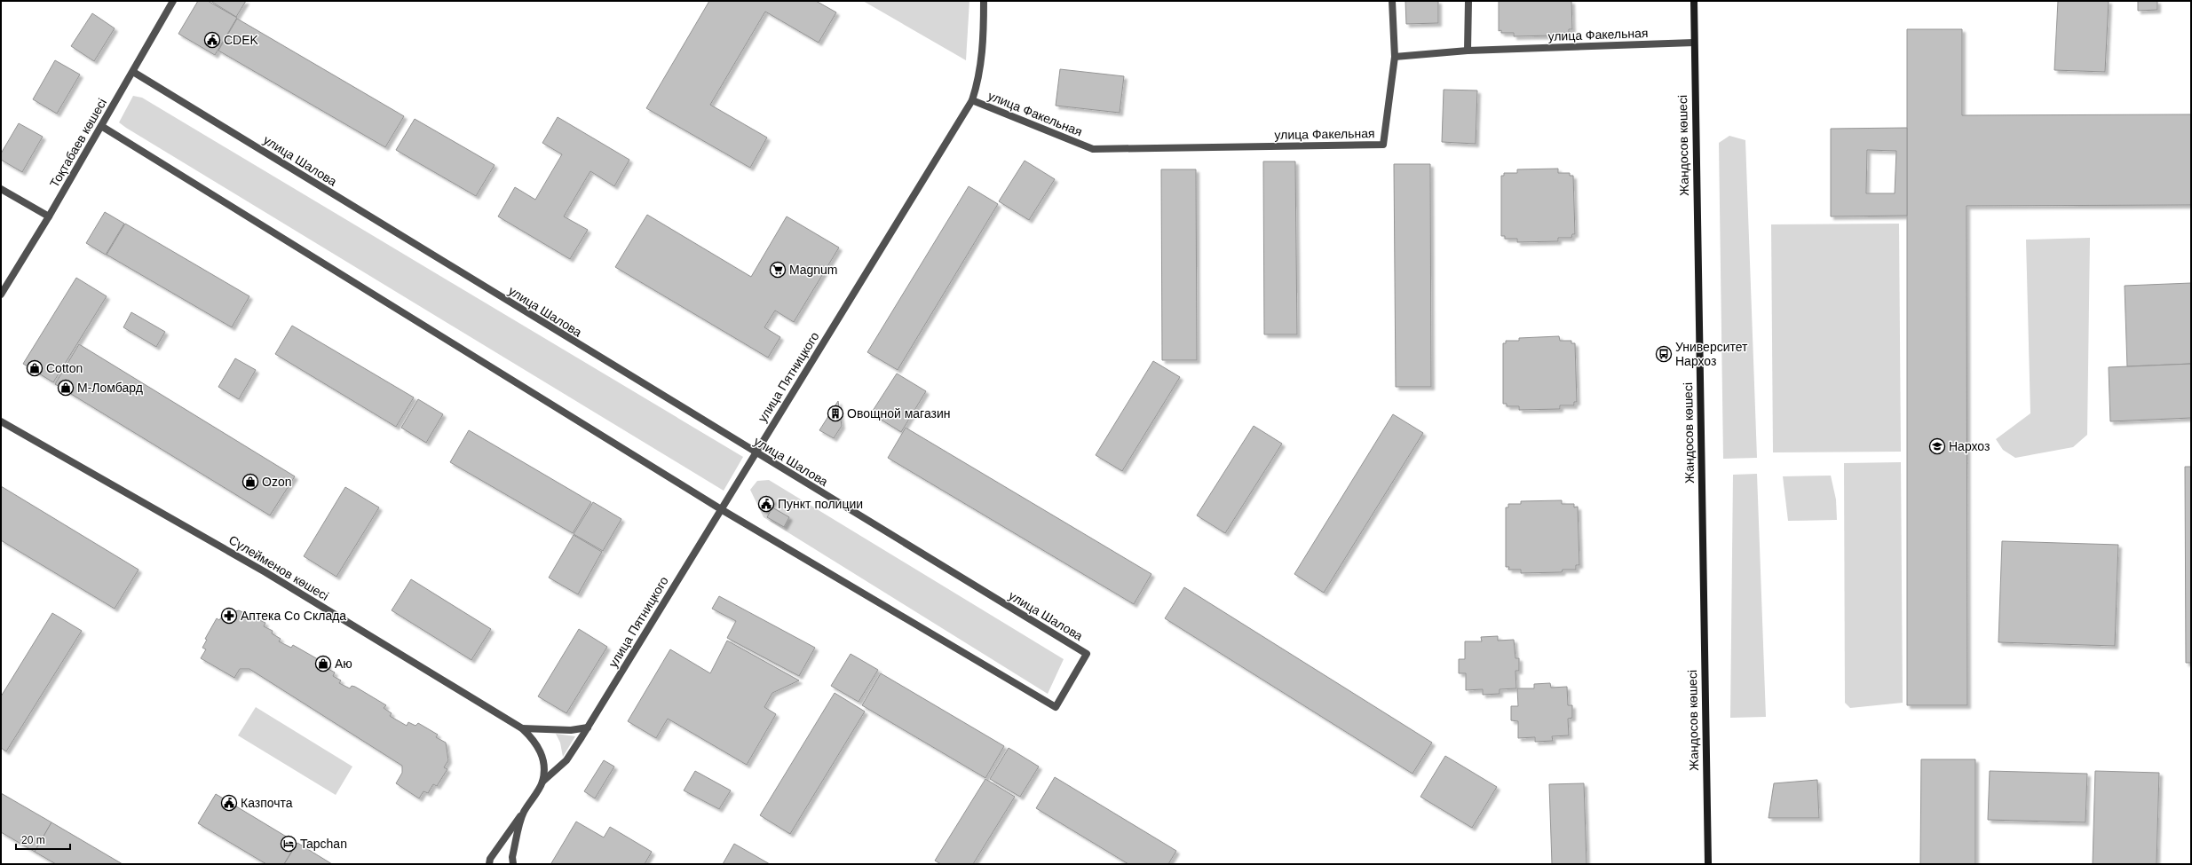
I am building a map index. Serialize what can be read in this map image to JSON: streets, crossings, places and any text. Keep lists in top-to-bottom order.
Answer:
{
  "streets": {
    "main road": ["Жандосов көшесі"],
    "street": [
      "улица Факельная",
      "Тоқтабаев көшесі",
      "улица Шалова",
      "улица Пятницкого",
      "Сүлейменов көшесі"
    ]
  },
  "crossings": [
    ["улица Факельная", "Жандосов көшесі"],
    ["улица Факельная", "улица Пятницкого"],
    ["Тоқтабаев көшесі", "улица Шалова"],
    ["улица Шалова", "улица Пятницкого"],
    ["улица Пятницкого", "Сүлейменов көшесі"]
  ],
  "places": {
    "public building": ["CDEK", "Пункт полиции", "Казпочта"],
    "supermarket": ["Magnum"],
    "bus stop": ["Университет Нархоз"],
    "shop": [
      "Cotton",
      "М-Ломбард",
      "Ozon",
      "Аю"
    ],
    "building": ["Овощной магазин"],
    "school or university": ["Нархоз"],
    "pharmacy": ["Аптека Со Склада"],
    "hotel": ["Tapchan"]
  },
  "scale_bar": "20 m"
}
